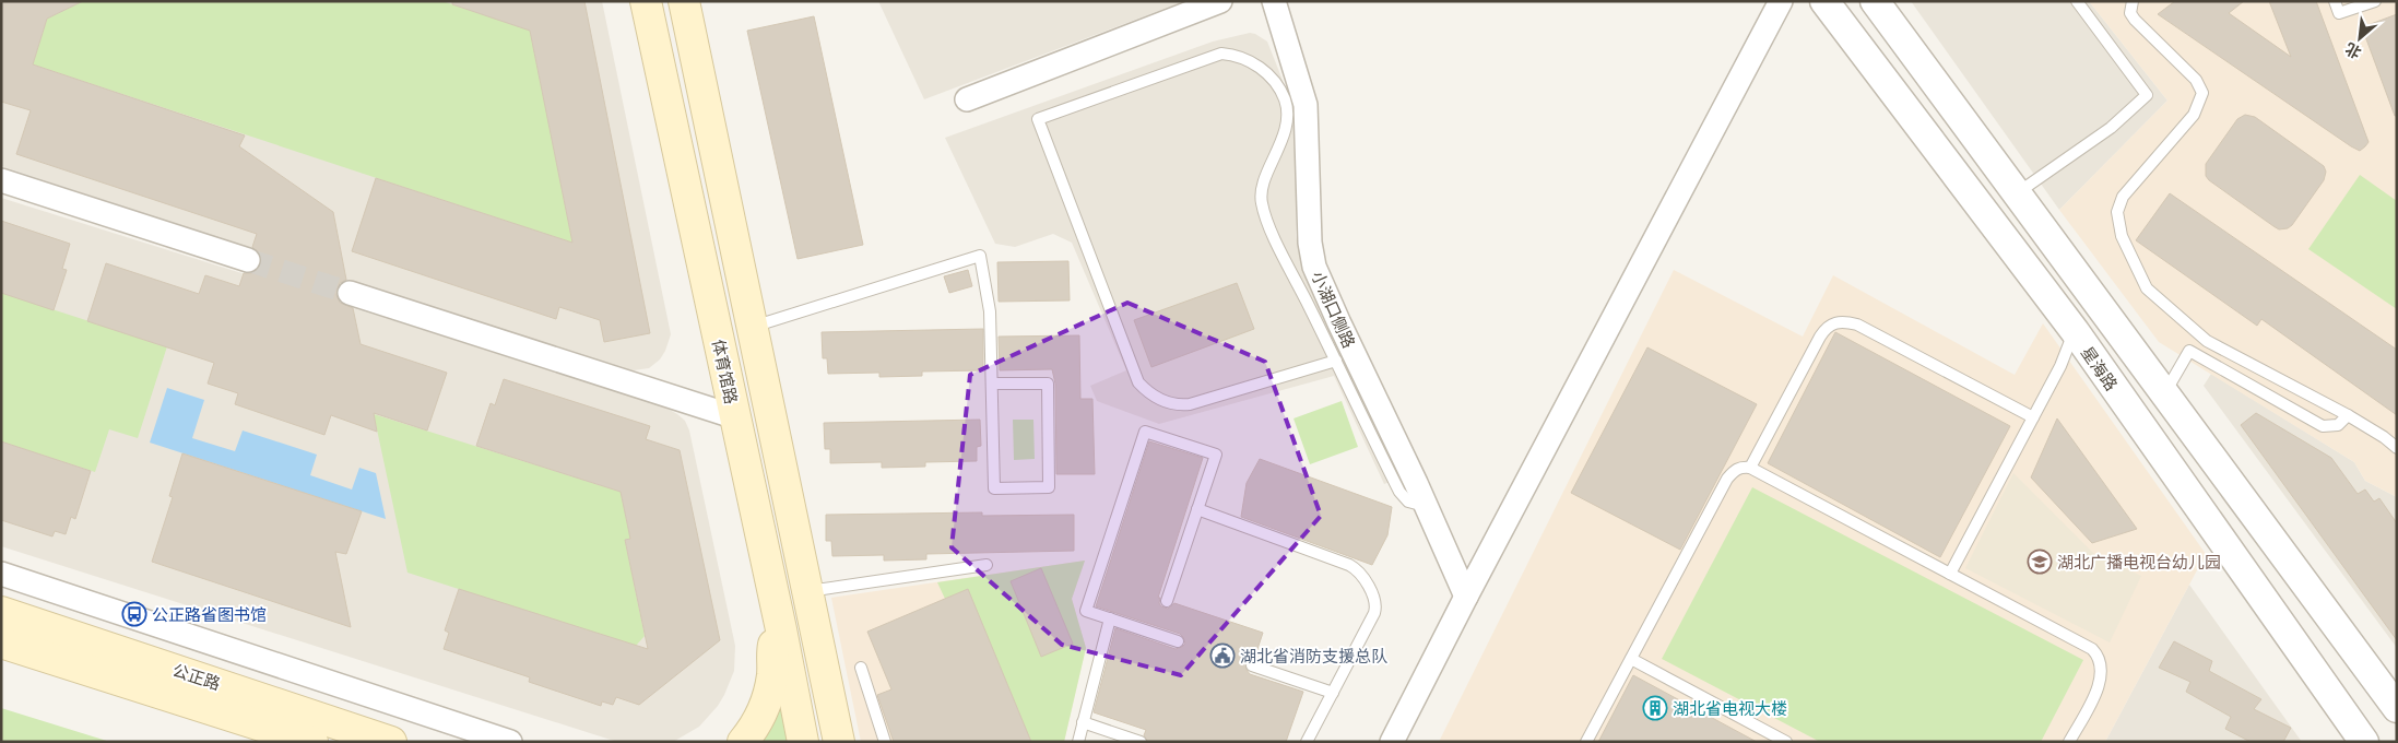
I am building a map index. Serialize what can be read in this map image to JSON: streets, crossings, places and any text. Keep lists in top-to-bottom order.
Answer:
{
  "streets": {
    "main road": ["体育馆路", "公正路"],
    "street": ["小湖口侧路", "星海路"]
  },
  "places": {
    "school or university": ["湖北广播电视台幼儿园"],
    "bus stop": ["公正路省图书馆"],
    "public building": ["湖北省消防支援总队"],
    "building": ["湖北省电视大楼"]
  },
  "north": "bottom left"
}
